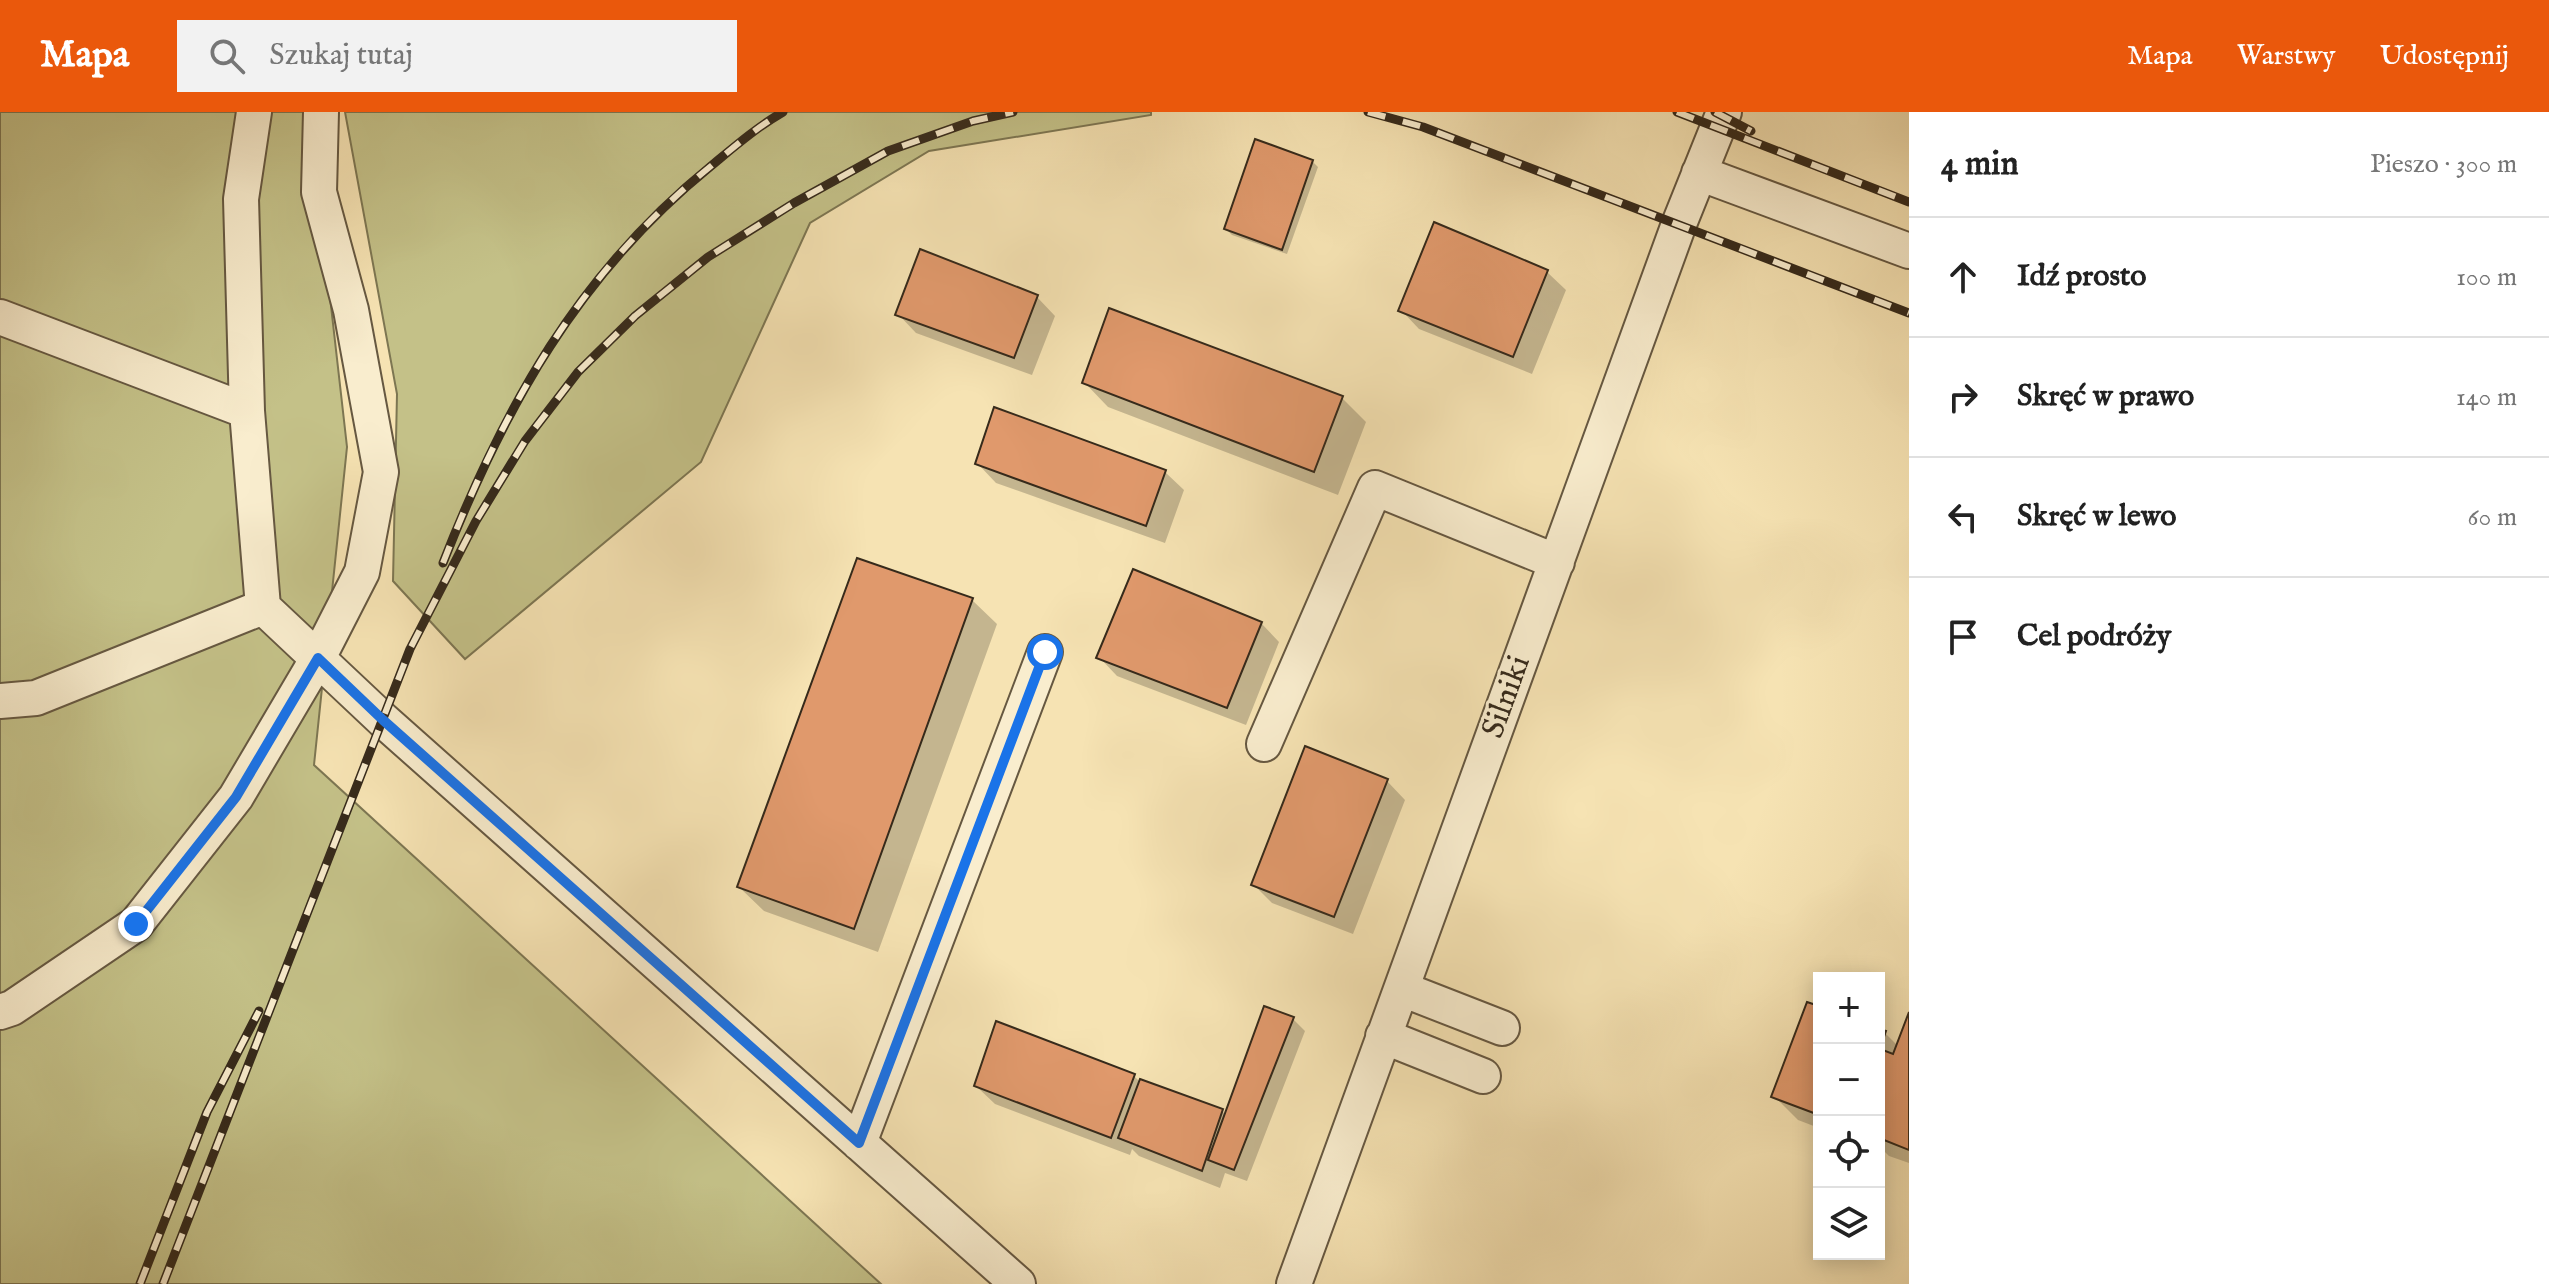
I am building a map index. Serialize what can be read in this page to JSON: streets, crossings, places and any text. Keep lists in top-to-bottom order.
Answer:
{
  "streets": {
    "lane": ["Silniki"]
  },
  "page": {
    "header": "Mapa",
    "search": "Szukaj tutaj",
    "nav": ["Mapa", "Warstwy", "Udostępnij"],
    "heading": ["4 min", "Pieszo · 300 m"],
    "list": [
      ["Idź prosto", "100 m"],
      ["Skręć w prawo", "140 m"],
      ["Skręć w lewo", "60 m"],
      "Cel podróży"
    ],
    "map_buttons": ["+", "−"]
  }
}
